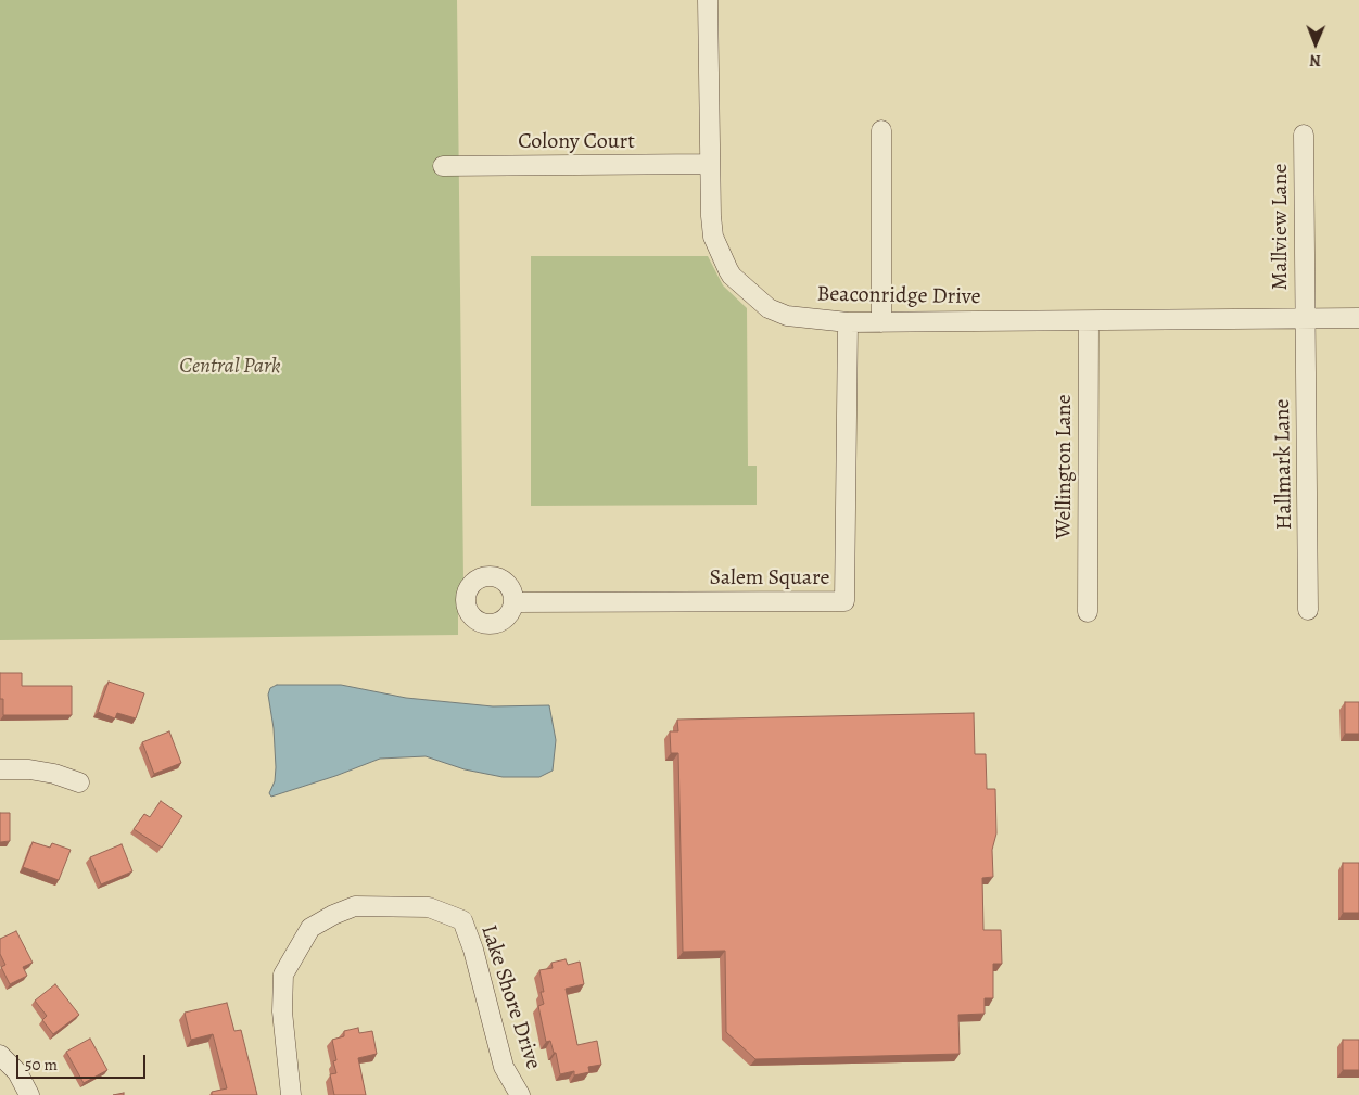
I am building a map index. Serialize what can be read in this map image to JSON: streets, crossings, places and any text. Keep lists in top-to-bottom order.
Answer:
{
  "streets": {
    "street": [
      "Colony Court",
      "Mallview Lane",
      "Beaconridge Drive",
      "Hallmark Lane",
      "Wellington Lane",
      "Salem Square",
      "Lake Shore Drive"
    ]
  },
  "crossings": [
    ["Colony Court", "Beaconridge Drive"],
    ["Mallview Lane", "Beaconridge Drive"],
    ["Mallview Lane", "Hallmark Lane"],
    ["Beaconridge Drive", "Hallmark Lane"],
    ["Beaconridge Drive", "Wellington Lane"],
    ["Beaconridge Drive", "Salem Square"]
  ],
  "parks": ["Central Park"],
  "scale_bar": "50 m",
  "north": "bottom"
}
